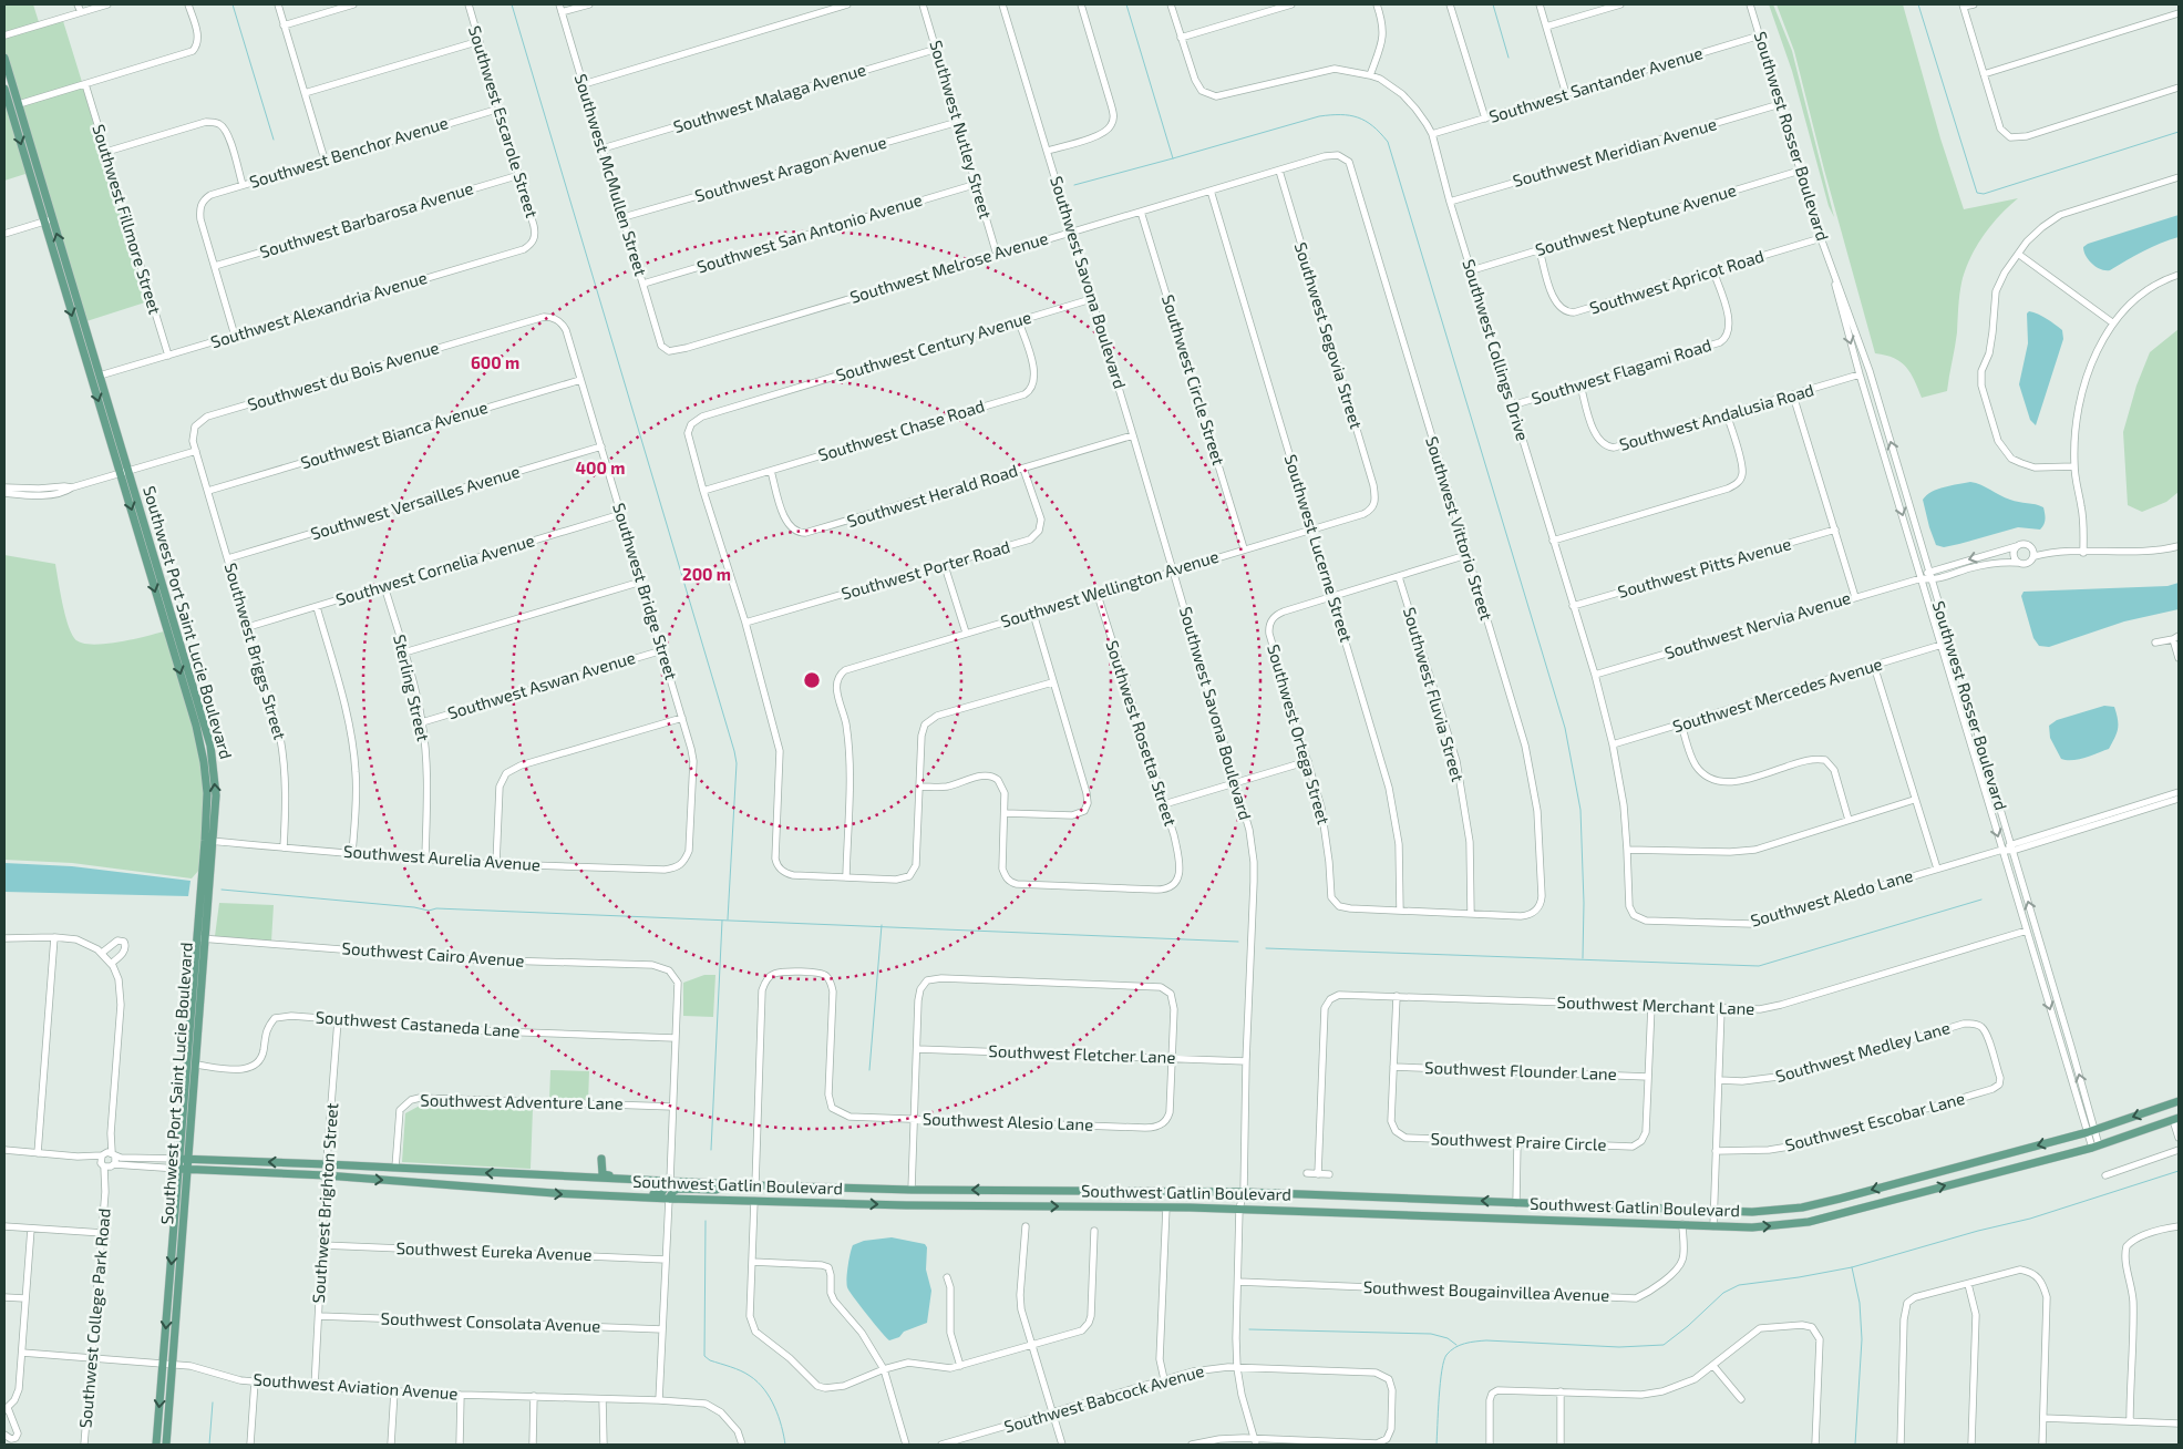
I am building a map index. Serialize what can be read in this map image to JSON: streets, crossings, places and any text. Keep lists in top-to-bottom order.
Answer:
{
  "streets": {
    "main road": ["Southwest Port Saint Lucie Boulevard", "Southwest Gatlin Boulevard"],
    "street": [
      "Southwest Santander Avenue",
      "Southwest Malaga Avenue",
      "Southwest Escarole Street",
      "Southwest Nutley Street",
      "Southwest Rosser Boulevard",
      "Southwest Benchor Avenue",
      "Southwest Meridian Avenue",
      "Southwest Aragon Avenue",
      "Southwest McMullen Street",
      "Southwest Fillmore Street",
      "Southwest Barbarosa Avenue",
      "Southwest Neptune Avenue",
      "Southwest San Antonio Avenue",
      "Southwest Melrose Avenue",
      "Southwest Savona Boulevard",
      "Southwest Apricot Road",
      "Southwest Alexandria Avenue",
      "Southwest Segovia Street",
      "Southwest Century Avenue",
      "Southwest Collings Drive",
      "Southwest Flagami Road",
      "Southwest du Bois Avenue",
      "Southwest Circle Street",
      "Southwest Andalusia Road",
      "Southwest Chase Road",
      "Southwest Bianca Avenue",
      "Southwest Herald Road",
      "Southwest Versailles Avenue",
      "Southwest Vittorio Street",
      "Southwest Lucerne Street",
      "Southwest Pitts Avenue",
      "Southwest Cornelia Avenue",
      "Southwest Porter Road",
      "Southwest Wellington Avenue",
      "Southwest Bridge Street",
      "Southwest Nervia Avenue",
      "Southwest Briggs Street",
      "Southwest Aswan Avenue",
      "Sterling Street",
      "Southwest Fluvia Street",
      "Southwest Mercedes Avenue",
      "Southwest Rosetta Street",
      "Southwest Ortega Street",
      "Southwest Aurelia Avenue",
      "Southwest Aledo Lane",
      "Southwest Cairo Avenue",
      "Southwest Merchant Lane",
      "Southwest Castaneda Lane",
      "Southwest Medley Lane",
      "Southwest Fletcher Lane",
      "Southwest Flounder Lane",
      "Southwest Adventure Lane",
      "Southwest Alesio Lane",
      "Southwest Escobar Lane",
      "Southwest Praire Circle",
      "Southwest Brighton Street",
      "Southwest Eureka Avenue",
      "Southwest Bougainvillea Avenue",
      "Southwest College Park Road",
      "Southwest Consolata Avenue",
      "Southwest Aviation Avenue",
      "Southwest Babcock Avenue"
    ]
  },
  "crossings": [
    ["Southwest Santander Avenue", "Southwest Rosser Boulevard"],
    ["Southwest Santander Avenue", "Southwest Collings Drive"],
    ["Southwest Malaga Avenue", "Southwest Nutley Street"],
    ["Southwest Malaga Avenue", "Southwest McMullen Street"],
    ["Southwest Escarole Street", "Southwest Benchor Avenue"],
    ["Southwest Escarole Street", "Southwest Barbarosa Avenue"],
    ["Southwest Escarole Street", "Southwest Alexandria Avenue"],
    ["Southwest Nutley Street", "Southwest Aragon Avenue"],
    ["Southwest Nutley Street", "Southwest San Antonio Avenue"],
    ["Southwest Nutley Street", "Southwest Melrose Avenue"],
    ["Southwest Rosser Boulevard", "Southwest Meridian Avenue"],
    ["Southwest Rosser Boulevard", "Southwest Neptune Avenue"],
    ["Southwest Rosser Boulevard", "Southwest Apricot Road"],
    ["Southwest Rosser Boulevard", "Southwest Andalusia Road"],
    ["Southwest Rosser Boulevard", "Southwest Nervia Avenue"],
    ["Southwest Rosser Boulevard", "Southwest Mercedes Avenue"],
    ["Southwest Rosser Boulevard", "Southwest Aledo Lane"],
    ["Southwest Rosser Boulevard", "Southwest Merchant Lane"],
    ["Southwest Rosser Boulevard", "Southwest Gatlin Boulevard"],
    ["Southwest Benchor Avenue", "Southwest Barbarosa Avenue"],
    ["Southwest Meridian Avenue", "Southwest Collings Drive"],
    ["Southwest Aragon Avenue", "Southwest McMullen Street"],
    ["Southwest McMullen Street", "Southwest San Antonio Avenue"],
    ["Southwest McMullen Street", "Southwest Melrose Avenue"],
    ["Southwest Fillmore Street", "Southwest Alexandria Avenue"],
    ["Southwest Neptune Avenue", "Southwest Apricot Road"],
    ["Southwest Neptune Avenue", "Southwest Collings Drive"],
    ["Southwest Melrose Avenue", "Southwest Savona Boulevard"],
    ["Southwest Melrose Avenue", "Southwest Segovia Street"],
    ["Southwest Melrose Avenue", "Southwest Circle Street"],
    ["Southwest Melrose Avenue", "Southwest Vittorio Street"],
    ["Southwest Melrose Avenue", "Southwest Lucerne Street"],
    ["Southwest Savona Boulevard", "Southwest Century Avenue"],
    ["Southwest Savona Boulevard", "Southwest Herald Road"],
    ["Southwest Savona Boulevard", "Southwest Wellington Avenue"],
    ["Southwest Savona Boulevard", "Southwest Fletcher Lane"],
    ["Southwest Savona Boulevard", "Southwest Gatlin Boulevard"],
    ["Southwest Savona Boulevard", "Southwest Bougainvillea Avenue"],
    ["Southwest Savona Boulevard", "Southwest Babcock Avenue"],
    ["Southwest Apricot Road", "Southwest Flagami Road"],
    ["Southwest Alexandria Avenue", "Southwest Port Saint Lucie Boulevard"],
    ["Southwest Segovia Street", "Southwest Wellington Avenue"],
    ["Southwest Century Avenue", "Southwest Chase Road"],
    ["Southwest Collings Drive", "Southwest Flagami Road"],
    ["Southwest Collings Drive", "Southwest Pitts Avenue"],
    ["Southwest Collings Drive", "Southwest Nervia Avenue"],
    ["Southwest Collings Drive", "Southwest Mercedes Avenue"],
    ["Southwest Collings Drive", "Southwest Aledo Lane"],
    ["Southwest Flagami Road", "Southwest Andalusia Road"],
    ["Southwest du Bois Avenue", "Southwest Bianca Avenue"],
    ["Southwest du Bois Avenue", "Southwest Bridge Street"],
    ["Southwest du Bois Avenue", "Southwest Briggs Street"],
    ["Southwest Circle Street", "Southwest Wellington Avenue"],
    ["Southwest Chase Road", "Southwest Herald Road"],
    ["Southwest Bianca Avenue", "Southwest Bridge Street"],
    ["Southwest Bianca Avenue", "Southwest Briggs Street"],
    ["Southwest Herald Road", "Southwest Porter Road"],
    ["Southwest Versailles Avenue", "Southwest Bridge Street"],
    ["Southwest Versailles Avenue", "Southwest Briggs Street"],
    ["Southwest Vittorio Street", "Southwest Fluvia Street"],
    ["Southwest Lucerne Street", "Southwest Wellington Avenue"],
    ["Southwest Lucerne Street", "Southwest Ortega Street"],
    ["Southwest Cornelia Avenue", "Southwest Bridge Street"],
    ["Southwest Cornelia Avenue", "Southwest Briggs Street"],
    ["Southwest Cornelia Avenue", "Sterling Street"],
    ["Southwest Wellington Avenue", "Southwest Rosetta Street"],
    ["Southwest Bridge Street", "Southwest Aswan Avenue"],
    ["Southwest Bridge Street", "Southwest Aurelia Avenue"],
    ["Southwest Port Saint Lucie Boulevard", "Southwest Aurelia Avenue"],
    ["Southwest Port Saint Lucie Boulevard", "Southwest Cairo Avenue"],
    ["Southwest Port Saint Lucie Boulevard", "Southwest Castaneda Lane"],
    ["Southwest Port Saint Lucie Boulevard", "Southwest Gatlin Boulevard"],
    ["Southwest Port Saint Lucie Boulevard", "Southwest Aviation Avenue"],
    ["Southwest Briggs Street", "Southwest Aurelia Avenue"],
    ["Southwest Aswan Avenue", "Sterling Street"],
    ["Sterling Street", "Southwest Aurelia Avenue"],
    ["Southwest Cairo Avenue", "Southwest Castaneda Lane"],
    ["Southwest Merchant Lane", "Southwest Praire Circle"],
    ["Southwest Castaneda Lane", "Southwest Brighton Street"],
    ["Southwest Medley Lane", "Southwest Escobar Lane"],
    ["Southwest Fletcher Lane", "Southwest Alesio Lane"],
    ["Southwest Flounder Lane", "Southwest Praire Circle"],
    ["Southwest Adventure Lane", "Southwest Gatlin Boulevard"],
    ["Southwest Alesio Lane", "Southwest Gatlin Boulevard"],
    ["Southwest Gatlin Boulevard", "Southwest Brighton Street"],
    ["Southwest Gatlin Boulevard", "Southwest Bougainvillea Avenue"],
    ["Southwest Brighton Street", "Southwest Eureka Avenue"],
    ["Southwest Brighton Street", "Southwest Consolata Avenue"],
    ["Southwest Brighton Street", "Southwest Aviation Avenue"],
    ["Southwest College Park Road", "Southwest Aviation Avenue"]
  ],
  "rings": ["600 m", "400 m", "200 m"]
}
